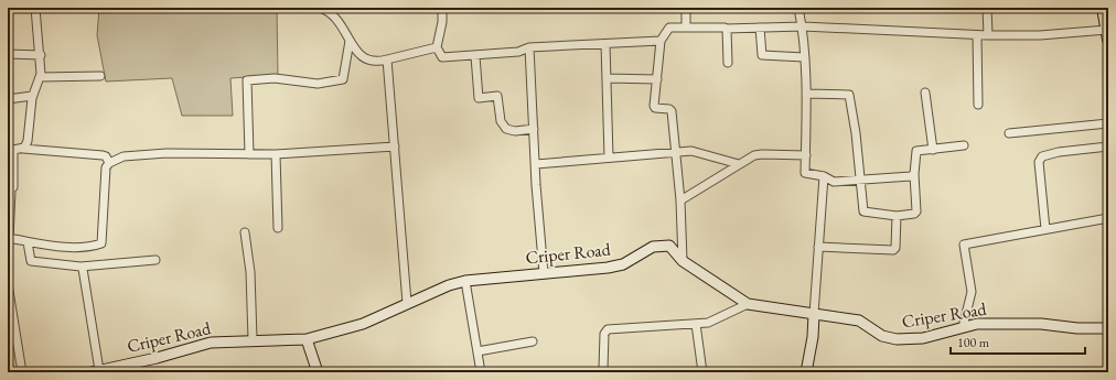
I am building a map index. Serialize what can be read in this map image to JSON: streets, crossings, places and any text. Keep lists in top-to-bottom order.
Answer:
{
  "streets": {
    "main road": ["Criper Road"]
  },
  "scale_bar": "100 m"
}
